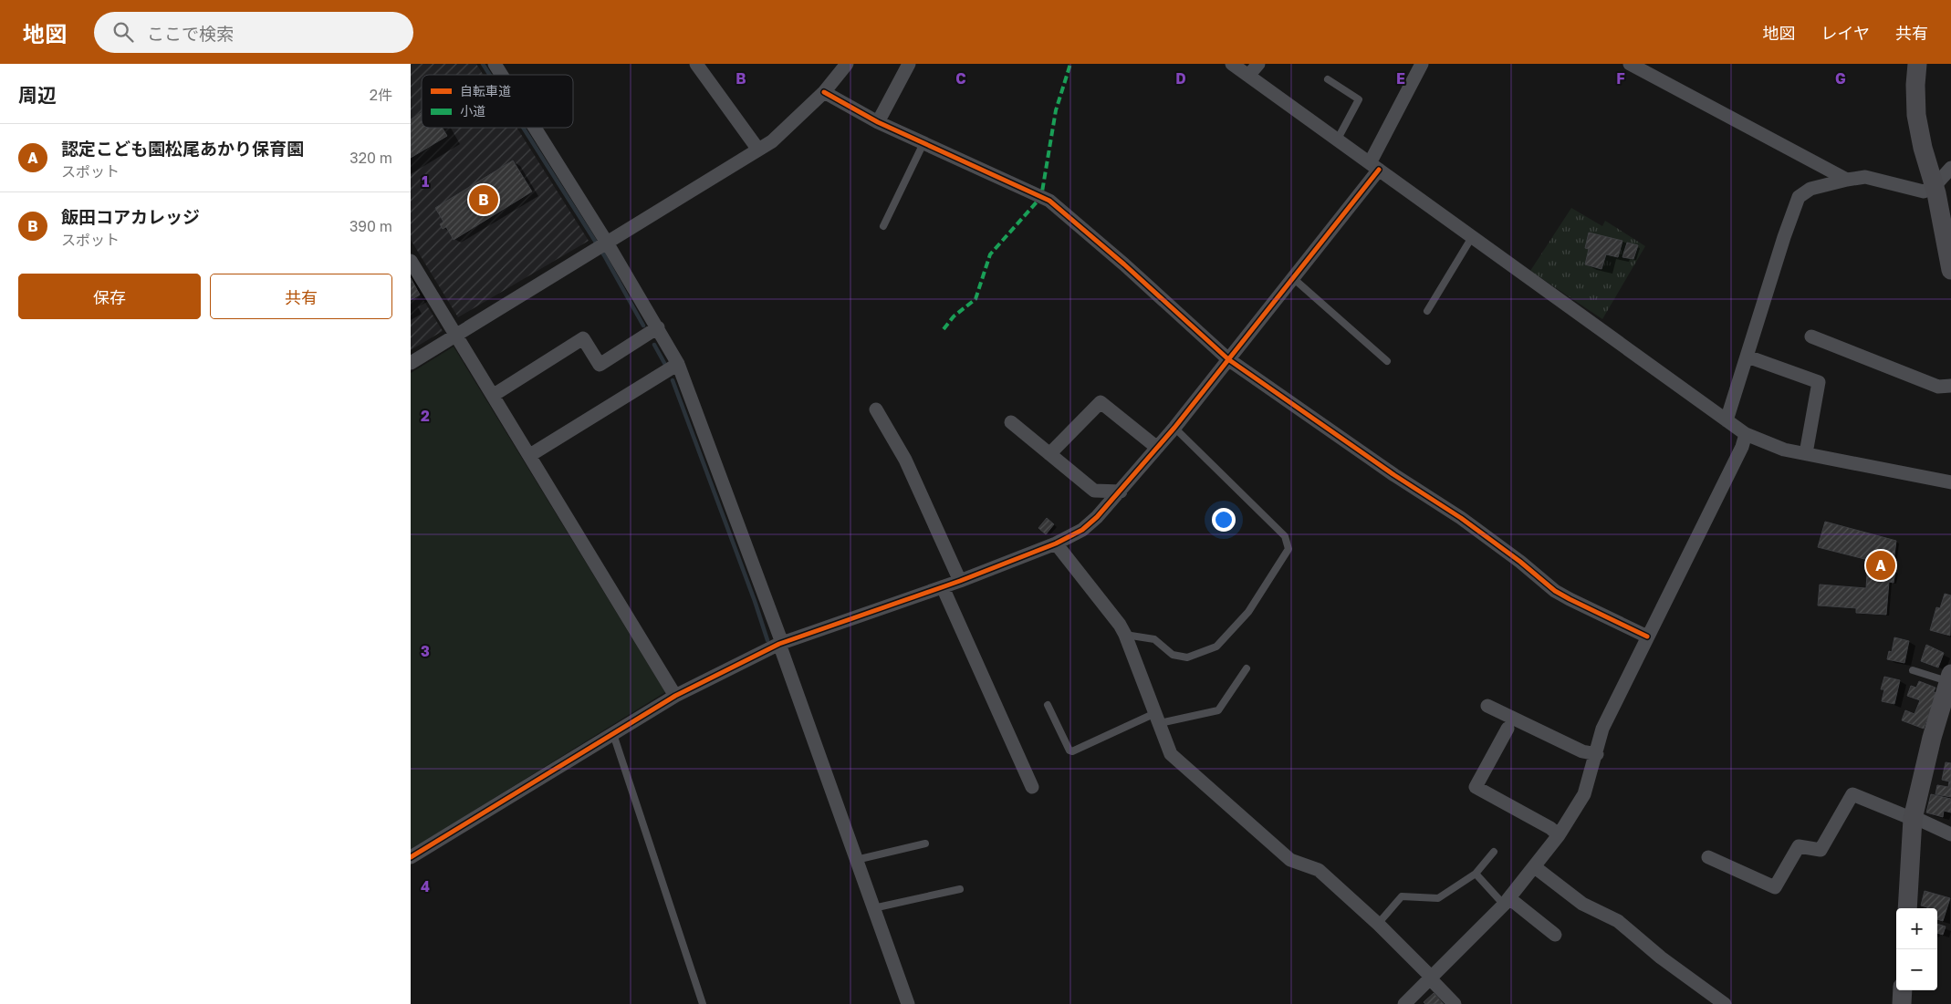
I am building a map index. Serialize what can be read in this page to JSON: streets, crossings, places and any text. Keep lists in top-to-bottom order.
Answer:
{
  "legend": ["自転車道", "小道"],
  "page": {
    "header": "地図",
    "search": "ここで検索",
    "nav": ["地図", "レイヤ", "共有"],
    "heading": ["周辺", "2件"],
    "list": [
      {
        "mark": "A",
        "name": "認定こども園松尾あかり保育園",
        "note": "スポット",
        "value": "320 m"
      },
      {
        "mark": "B",
        "name": "飯田コアカレッジ",
        "note": "スポット",
        "value": "390 m"
      }
    ],
    "pins": ["B", "A"],
    "buttons": ["保存", "共有"],
    "map_buttons": ["+", "−"]
  },
  "grid": {
    "columns": [
      "B",
      "C",
      "D",
      "E",
      "F",
      "G"
    ],
    "rows": [
      "1",
      "2",
      "3",
      "4"
    ]
  }
}
